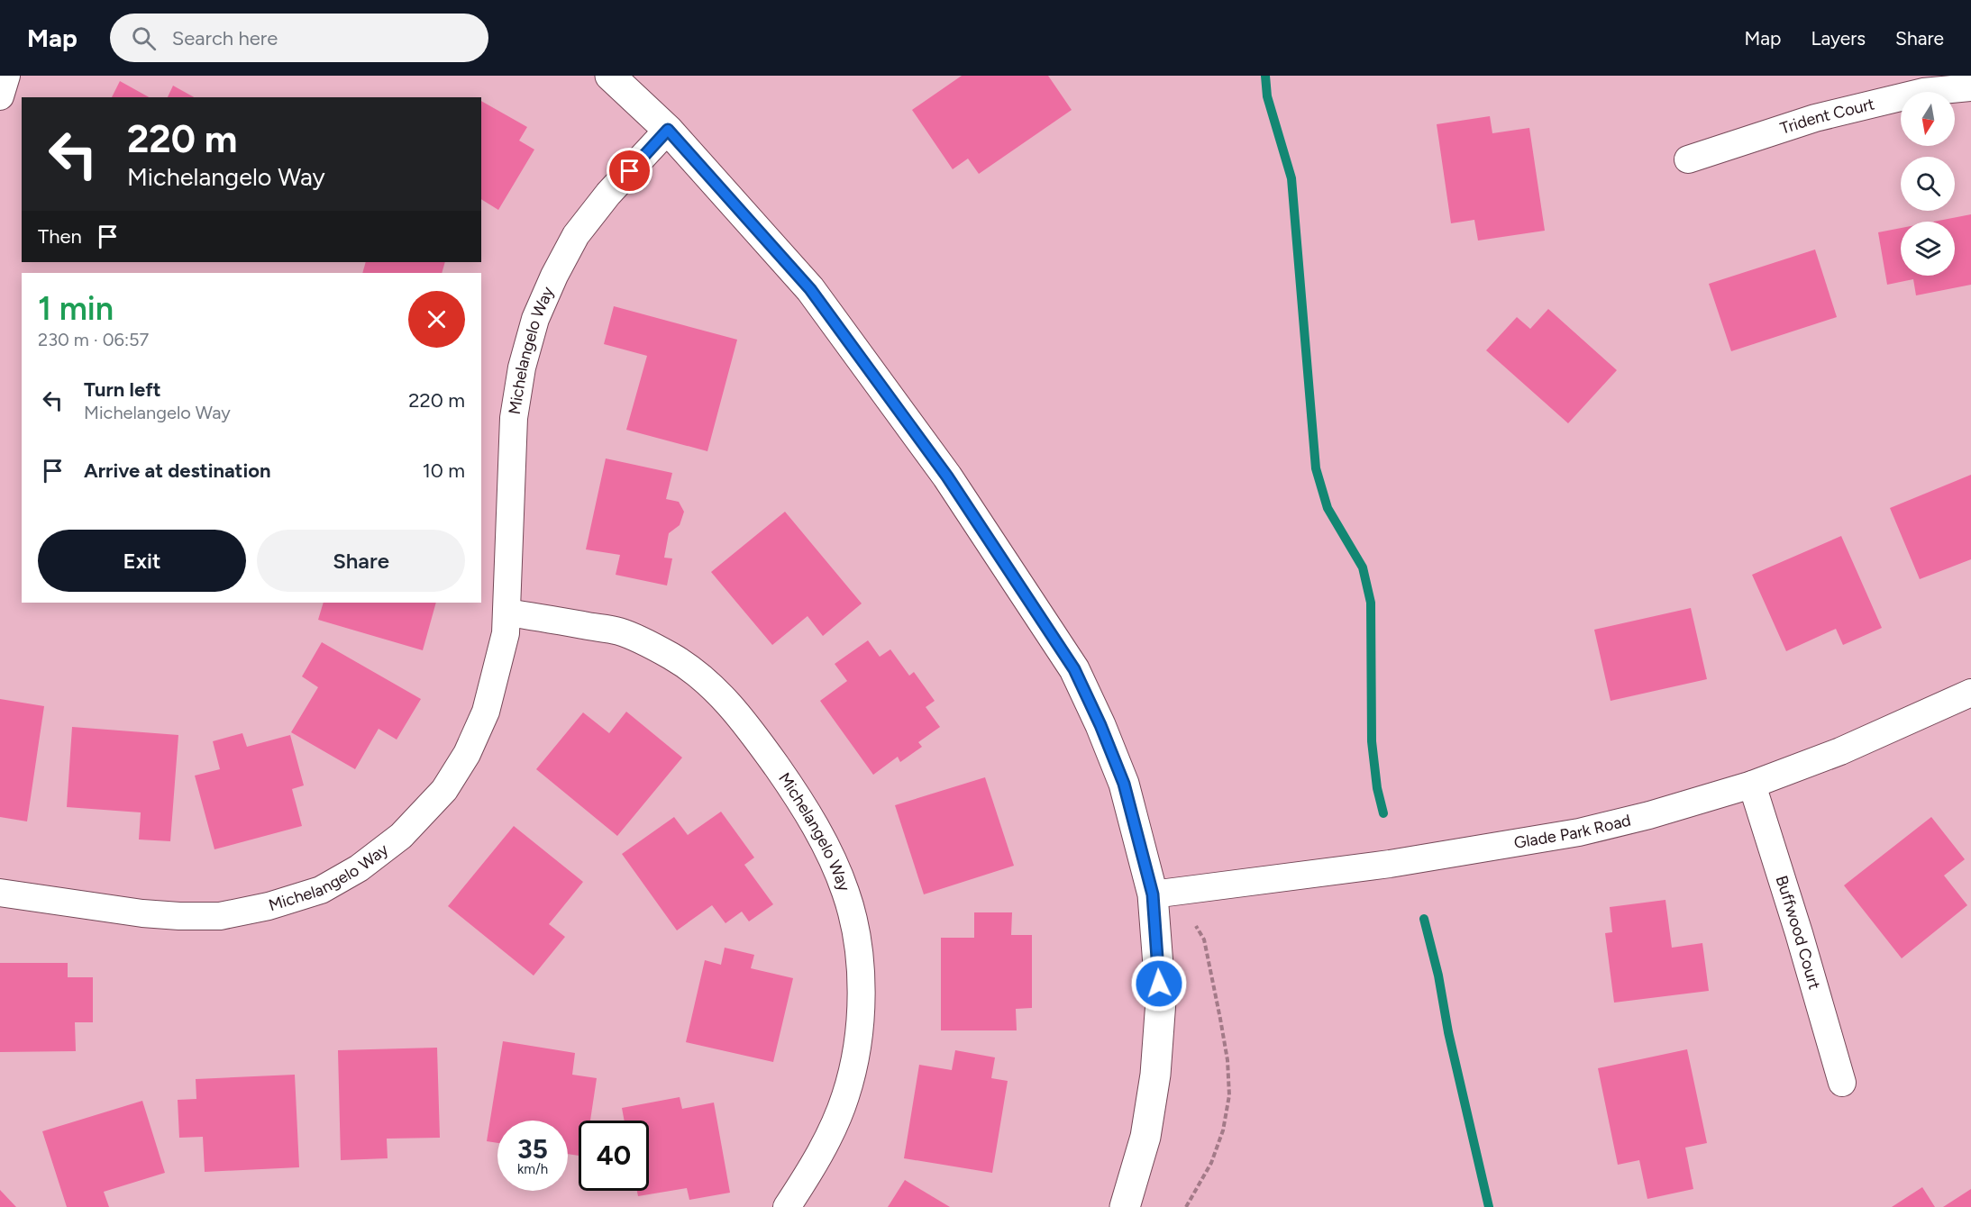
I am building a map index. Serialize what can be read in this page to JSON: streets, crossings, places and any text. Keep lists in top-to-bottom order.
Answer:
{
  "streets": {
    "street": [
      "Trident Court",
      "Michelangelo Way",
      "Glade Park Road",
      "Buffwood Court"
    ]
  },
  "crossings": [
    ["Glade Park Road", "Buffwood Court"]
  ],
  "north": "bottom",
  "page": {
    "header": "Map",
    "search": "Search here",
    "nav": ["Map", "Layers", "Share"],
    "turn": ["220 m", "Michelangelo Way"],
    "then": "Then",
    "heading": ["1 min", "230 m · 06:57"],
    "list": [
      {
        "name": "Turn left",
        "note": "Michelangelo Way",
        "value": "220 m"
      },
      {
        "name": "Arrive at destination",
        "value": "10 m"
      }
    ],
    "buttons": ["Exit", "Share"],
    "speed": "35 km/h",
    "limit": "40"
  }
}
